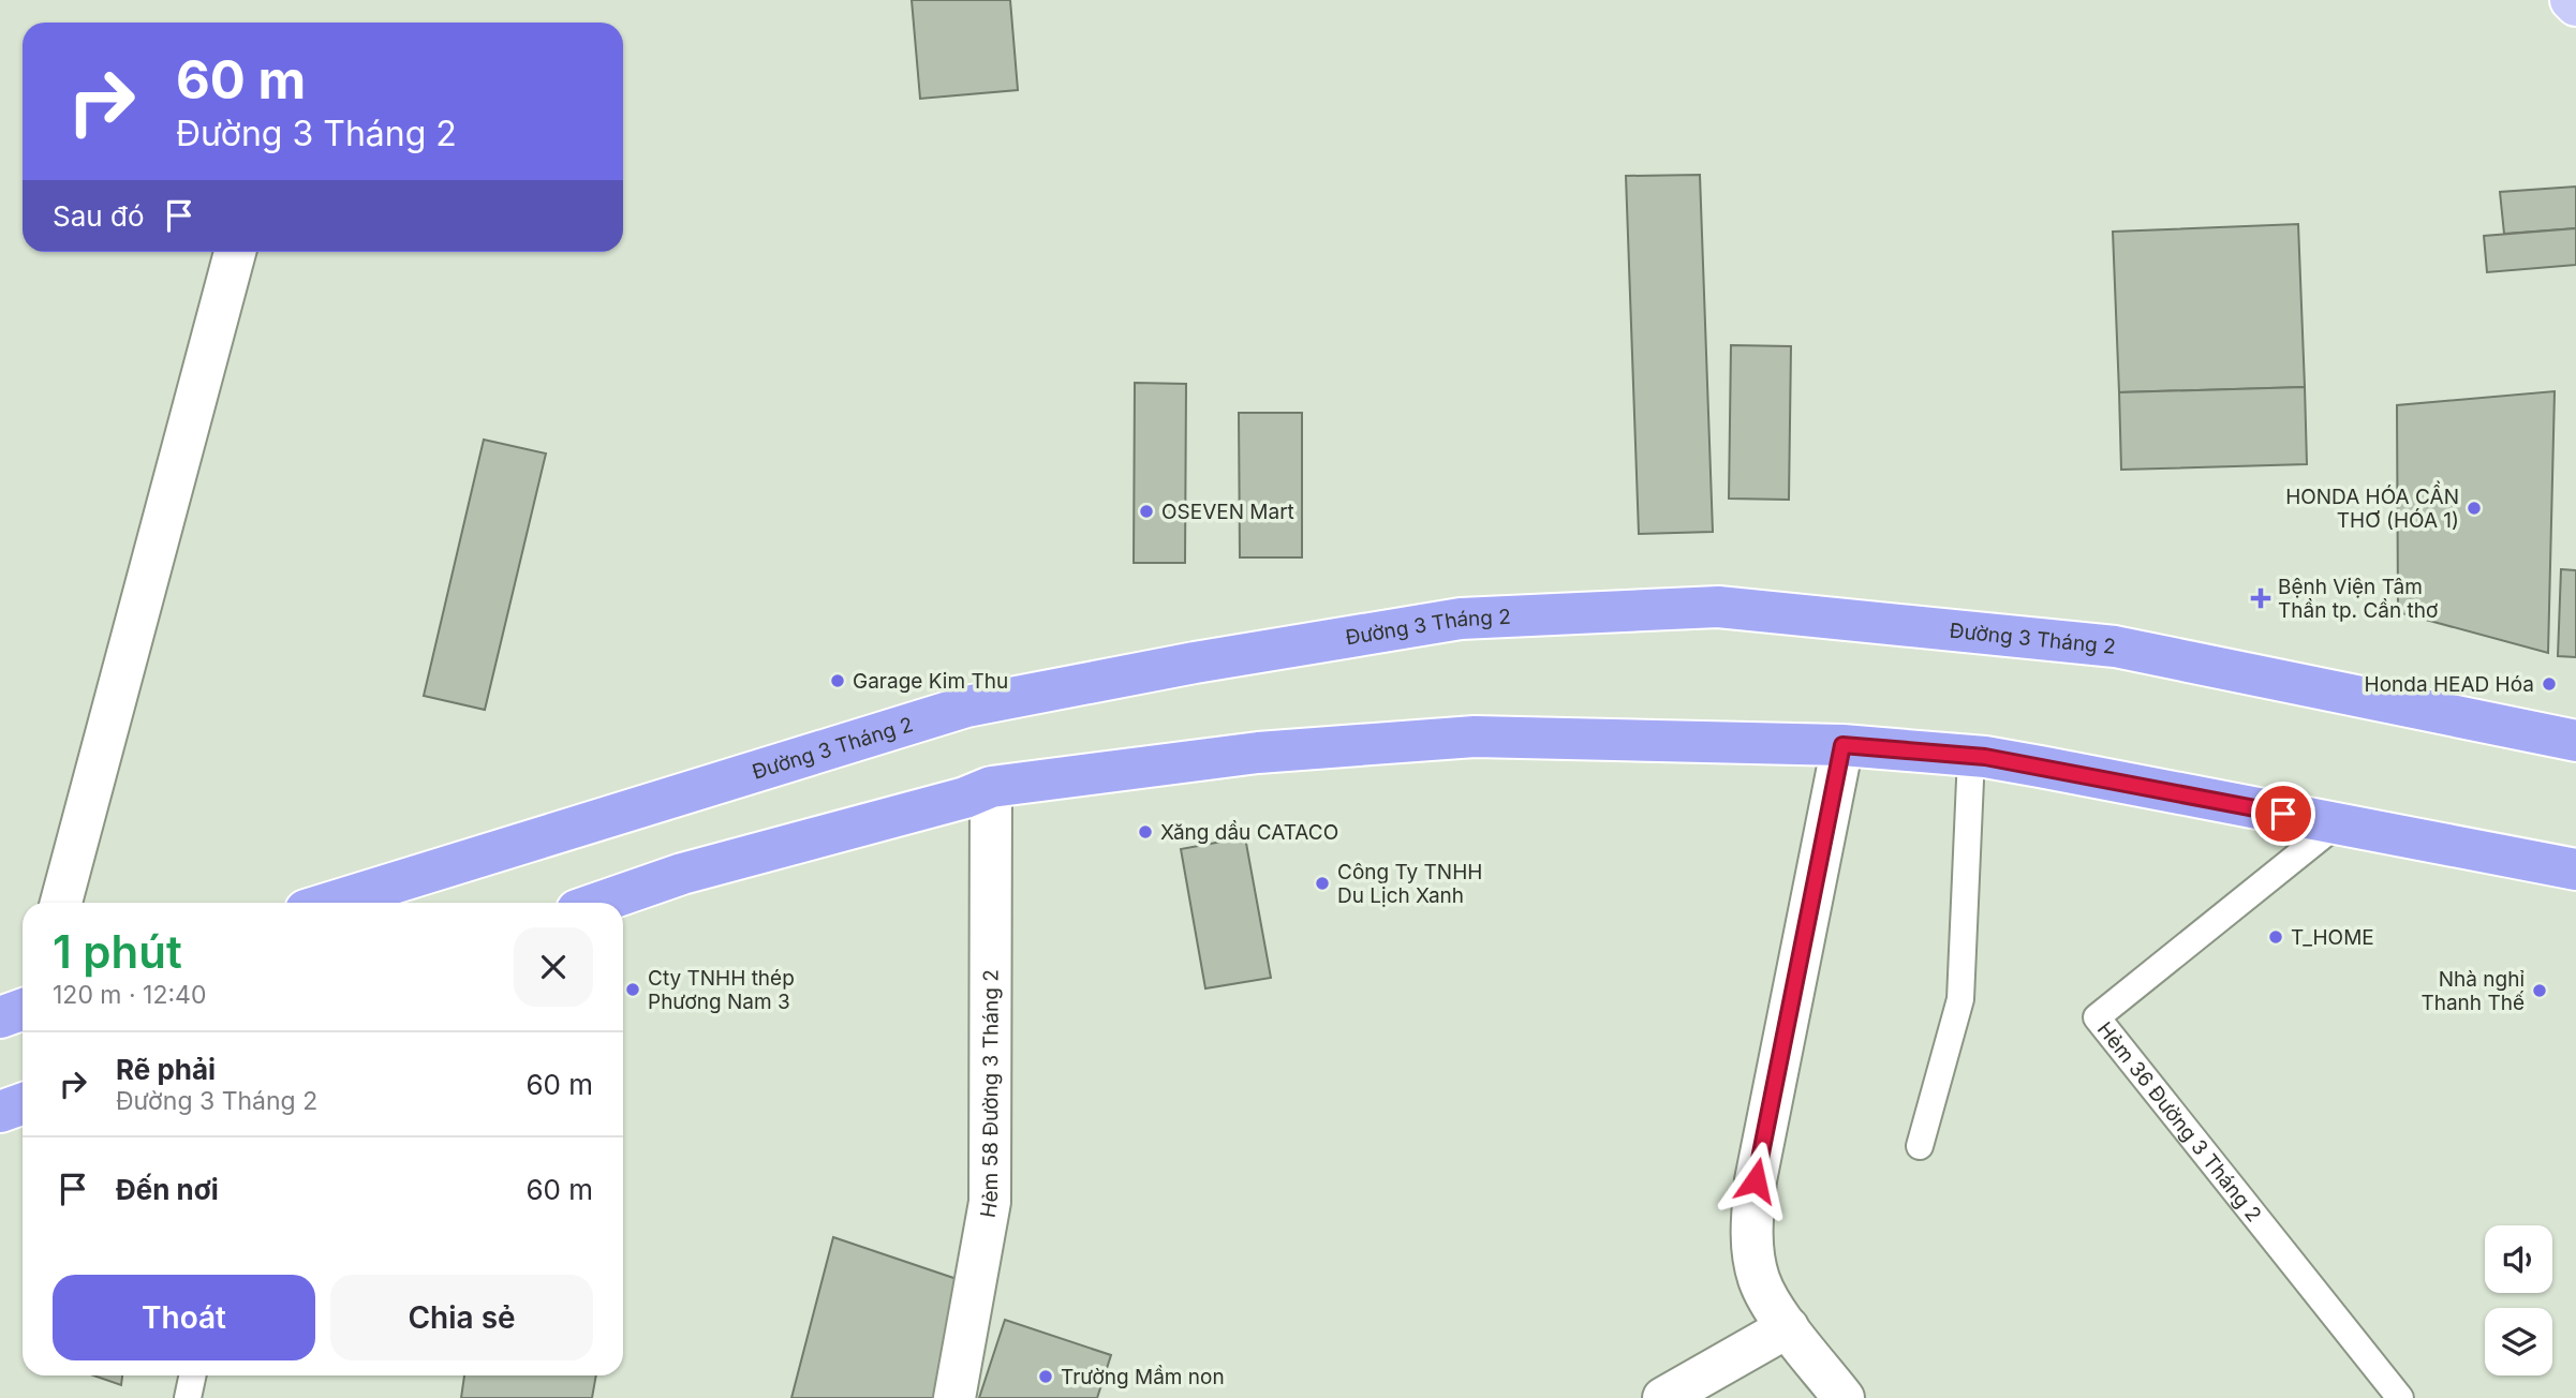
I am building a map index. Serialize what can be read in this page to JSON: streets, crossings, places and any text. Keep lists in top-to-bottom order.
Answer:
{
  "streets": {
    "highway": ["Đường 3 Tháng 2"],
    "street": ["Hẻm 58 Đường 3 Tháng 2"],
    "lane": ["Hẻm 36 Đường 3 Tháng 2"]
  },
  "places": {
    "other": [
      "HONDA HÓA CẦN THƠ (HÓA 1)",
      "OSEVEN Mart",
      "Garage Kim Thu",
      "Honda HEAD Hóa",
      "Xăng dầu CATACO",
      "Công Ty TNHH Du Lịch Xanh",
      "T_HOME",
      "Cty TNHH thép Phương Nam 3",
      "Nhà nghỉ Thanh Thế",
      "Trường Mầm non"
    ],
    "health": ["Bệnh Viện Tâm Thần tp. Cần thơ"]
  },
  "page": {
    "turn": ["60 m", "Đường 3 Tháng 2"],
    "then": "Sau đó",
    "heading": ["1 phút", "120 m · 12:40"],
    "list": [
      {
        "name": "Rẽ phải",
        "note": "Đường 3 Tháng 2",
        "value": "60 m"
      },
      {
        "name": "Đến nơi",
        "value": "60 m"
      }
    ],
    "buttons": ["Thoát", "Chia sẻ"]
  }
}
